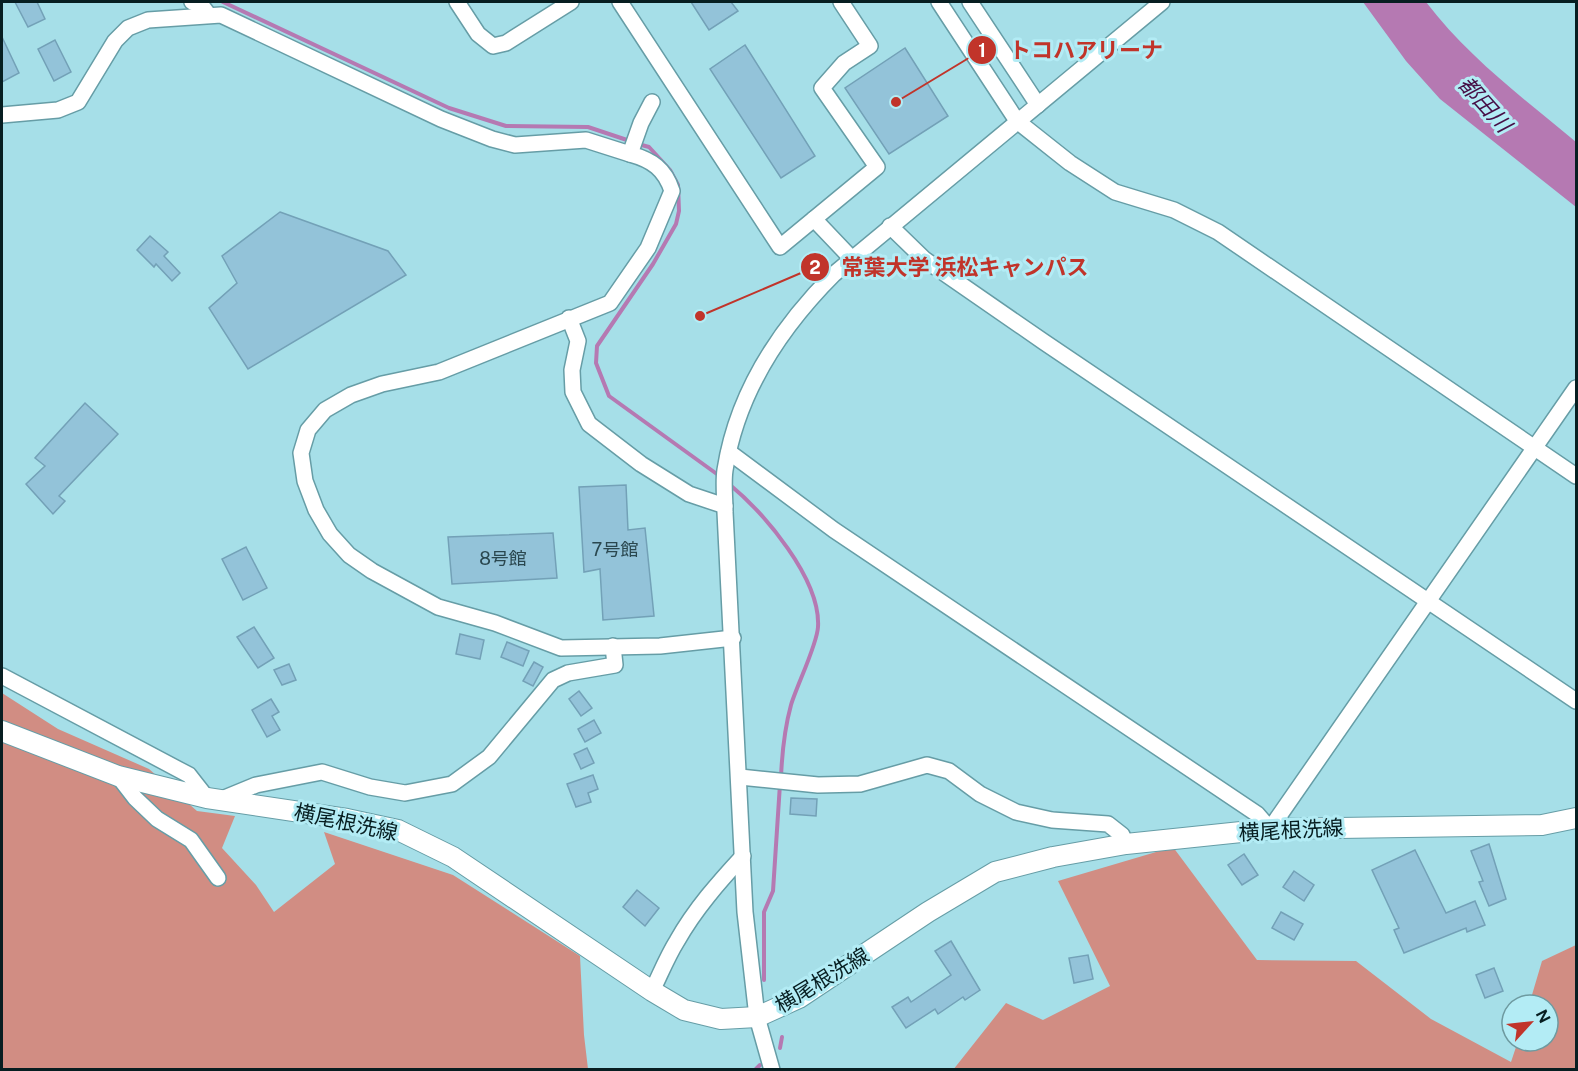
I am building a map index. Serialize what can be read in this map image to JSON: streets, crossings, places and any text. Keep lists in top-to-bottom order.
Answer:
{
  "streets": {
    "main road": ["横尾根洗線"]
  },
  "water": ["都田川"],
  "places": ["トコハアリーナ", "常葉大学 浜松キャンパス"],
  "house_numbers": ["7号館", "8号館"],
  "north": "top right"
}
